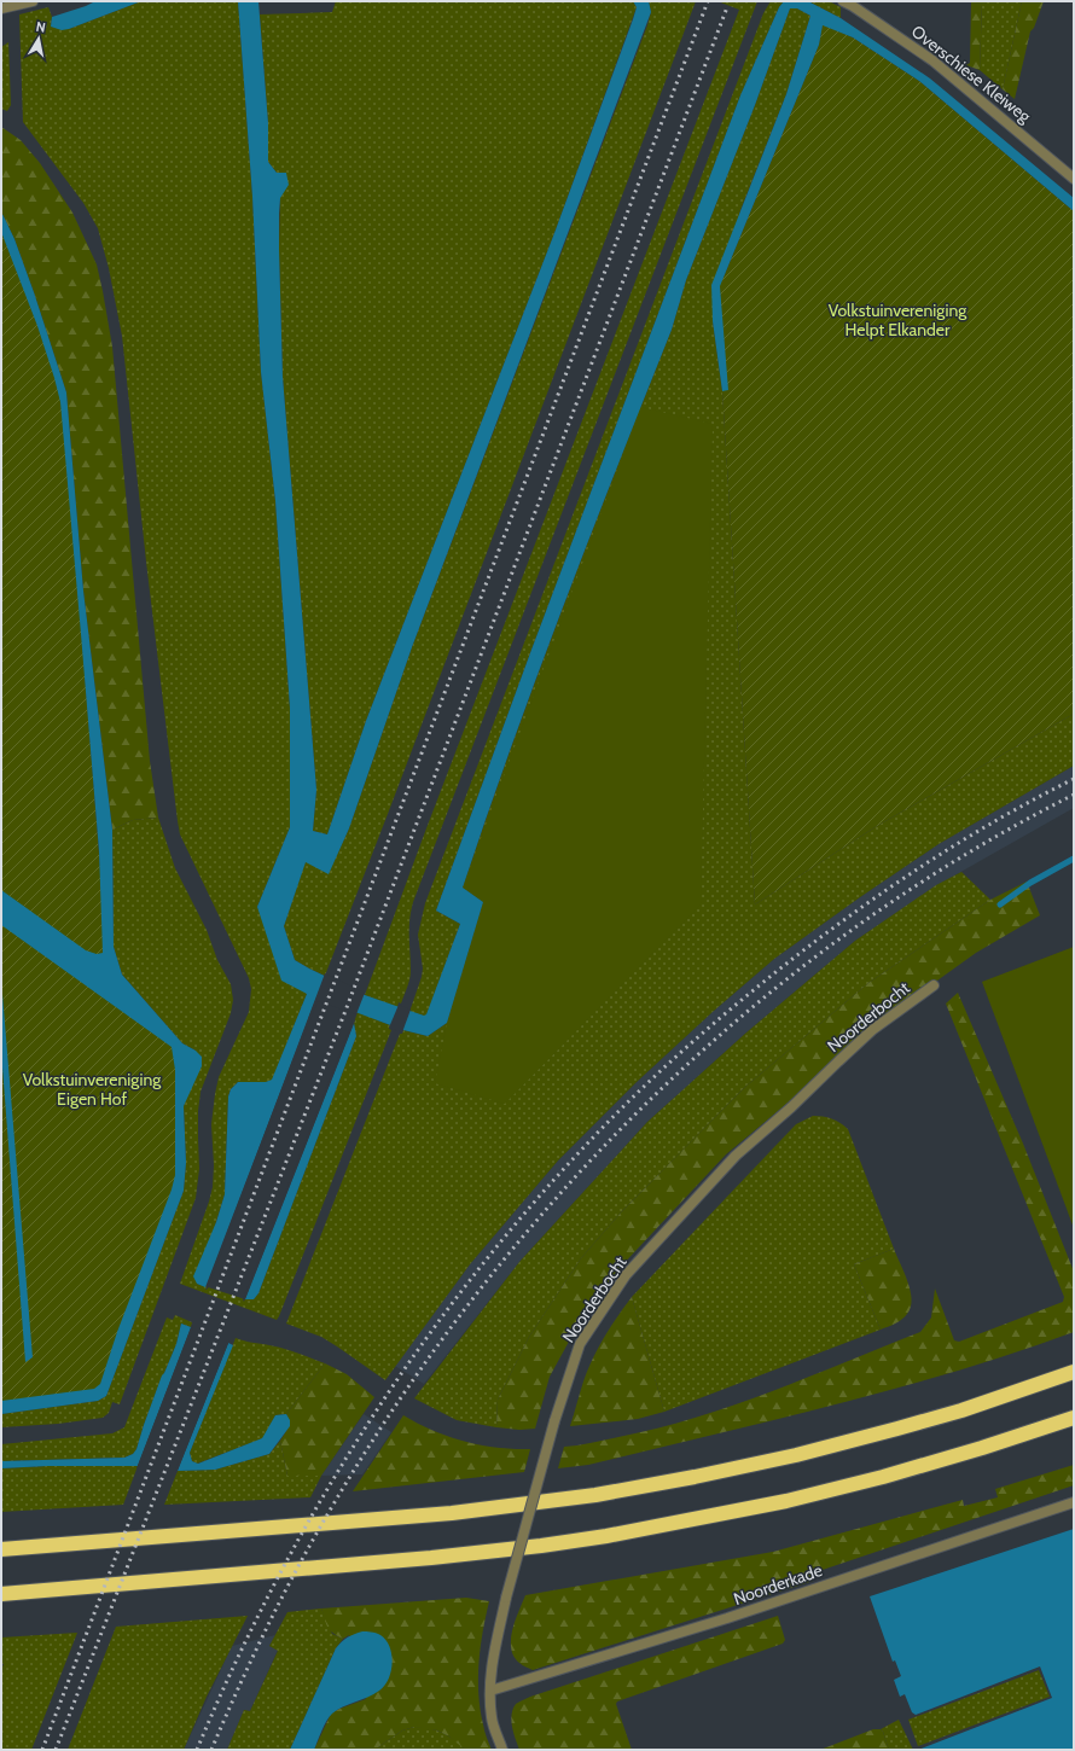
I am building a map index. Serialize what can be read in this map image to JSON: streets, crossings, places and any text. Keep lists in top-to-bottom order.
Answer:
{
  "streets": {
    "street": ["Overschiese Kleiweg", "Noorderbocht", "Noorderkade"]
  },
  "crossings": [
    ["Noorderbocht", "Noorderkade"]
  ],
  "parks": ["Volkstuinvereniging Helpt Elkander", "Volkstuinvereniging Eigen Hof"],
  "north": "top"
}
